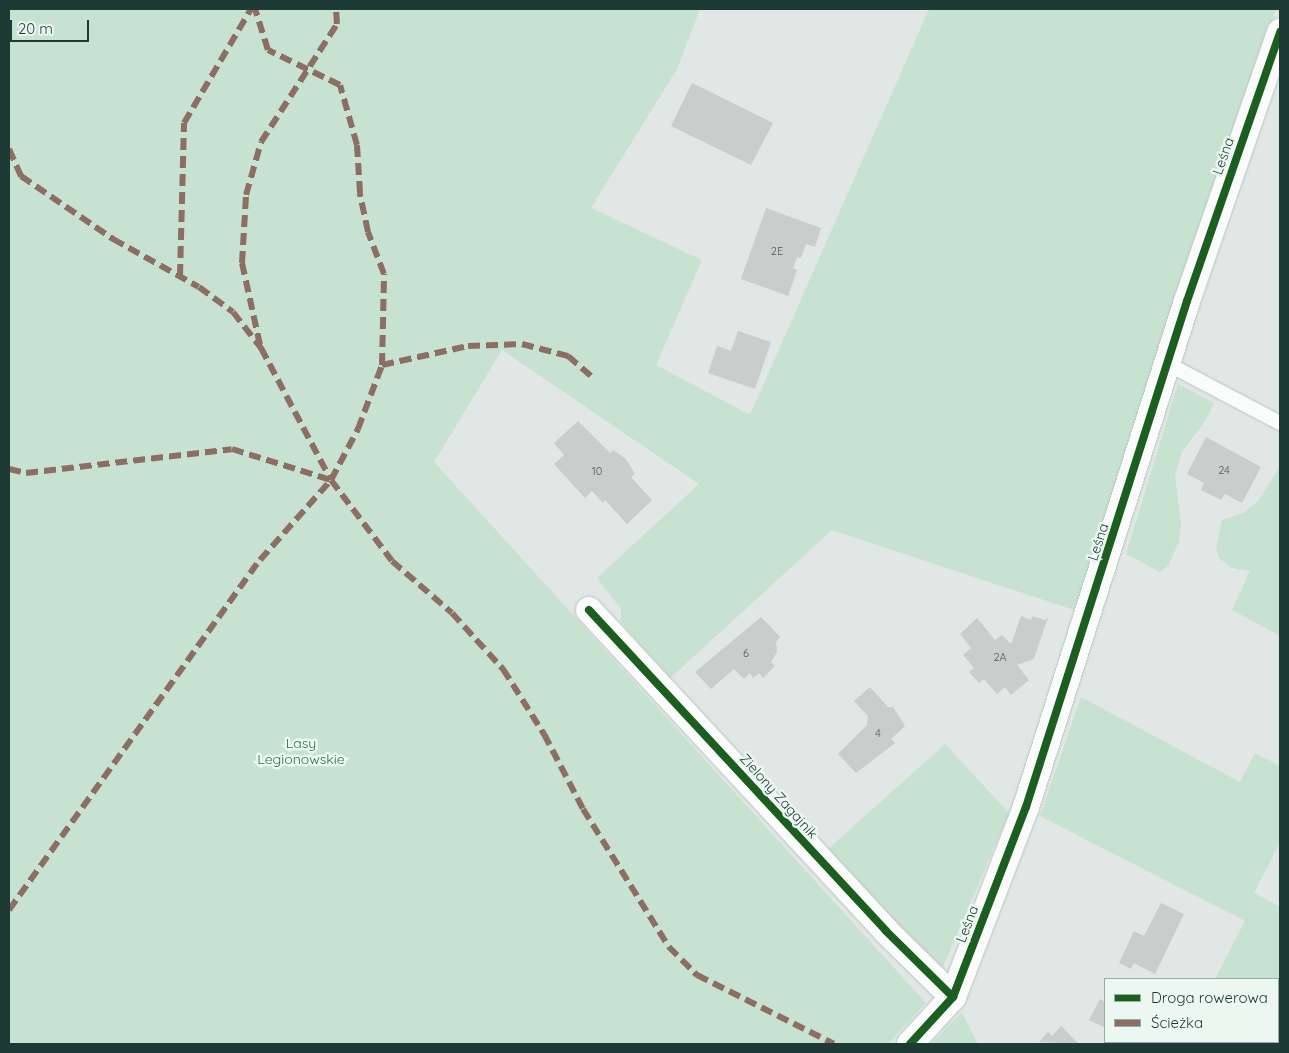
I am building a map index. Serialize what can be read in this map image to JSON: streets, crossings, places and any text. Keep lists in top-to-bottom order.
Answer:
{
  "streets": {
    "street": ["Leśna", "Zielony Zagajnik"]
  },
  "crossings": [
    ["Leśna", "Zielony Zagajnik"]
  ],
  "parks": ["Lasy Legionowskie"],
  "house_numbers": [
    "2E",
    "24",
    "10",
    "6",
    "2A",
    "4"
  ],
  "legend": ["Droga rowerowa", "Ścieżka"],
  "scale_bar": "20 m"
}
